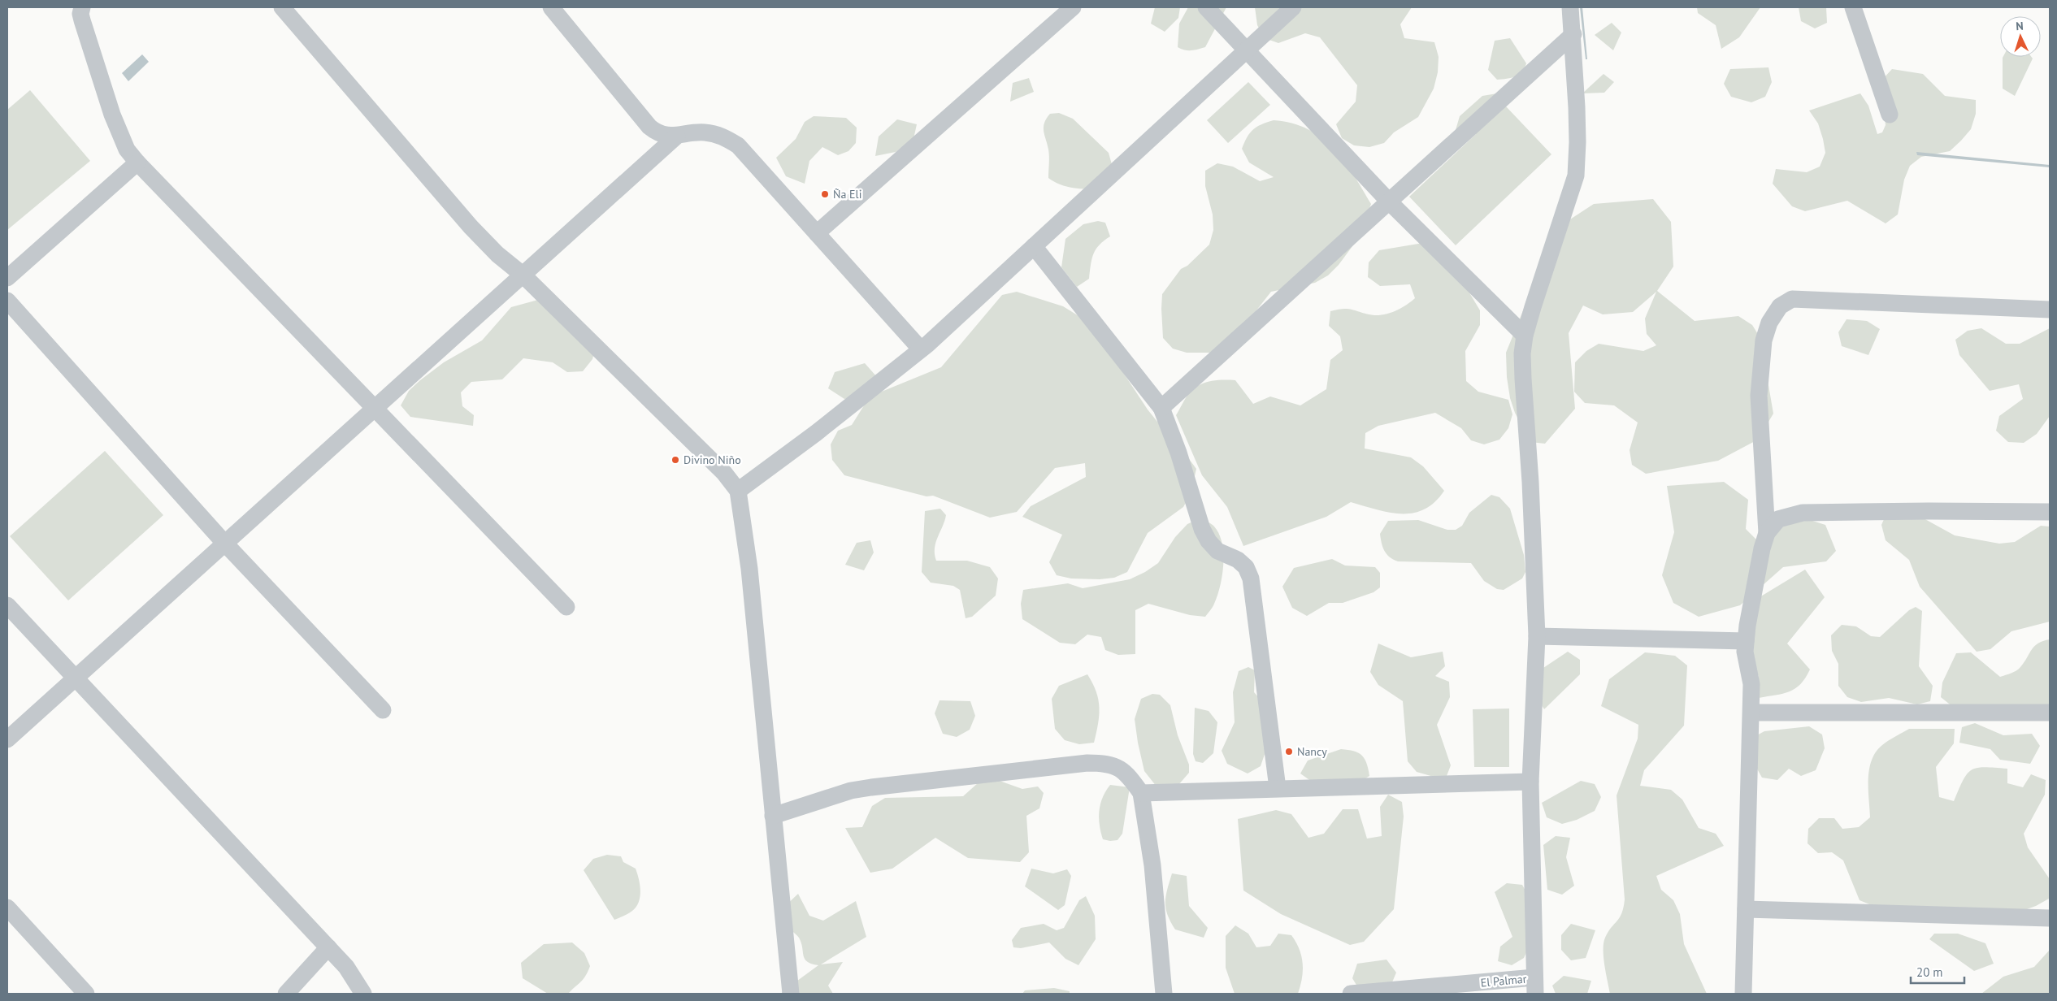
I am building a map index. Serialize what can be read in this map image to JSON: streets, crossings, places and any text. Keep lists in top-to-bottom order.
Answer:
{
  "streets": {
    "street": ["El Palmar"]
  },
  "places": ["Ña Eli", "Divino Niño", "Nancy"],
  "scale_bar": "20 m",
  "north": "top"
}
